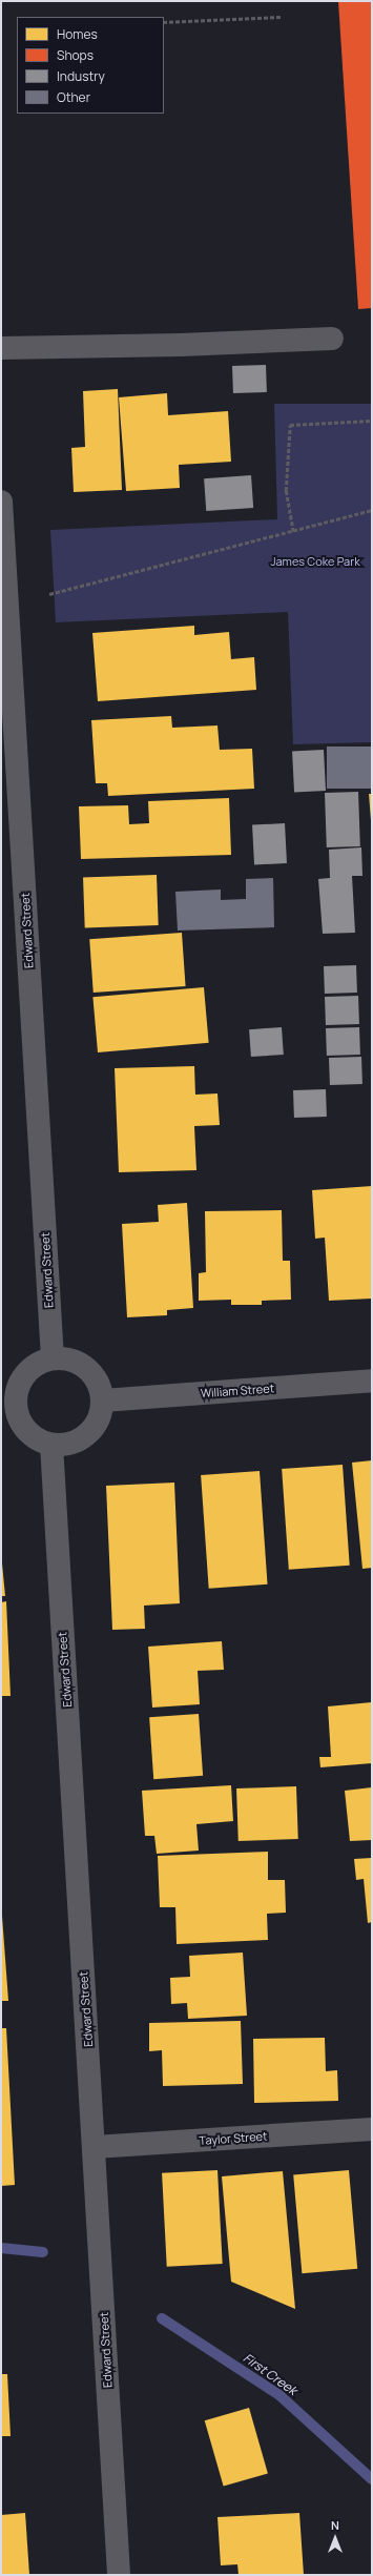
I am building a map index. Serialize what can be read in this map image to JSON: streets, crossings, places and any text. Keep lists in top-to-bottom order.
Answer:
{
  "streets": {
    "street": ["Edward Street", "William Street", "Taylor Street"]
  },
  "crossings": [
    ["Edward Street", "William Street"],
    ["Edward Street", "Taylor Street"]
  ],
  "water": ["First Creek"],
  "parks": ["James Coke Park"],
  "legend": [
    "Homes",
    "Shops",
    "Industry",
    "Other"
  ],
  "north": "top"
}
